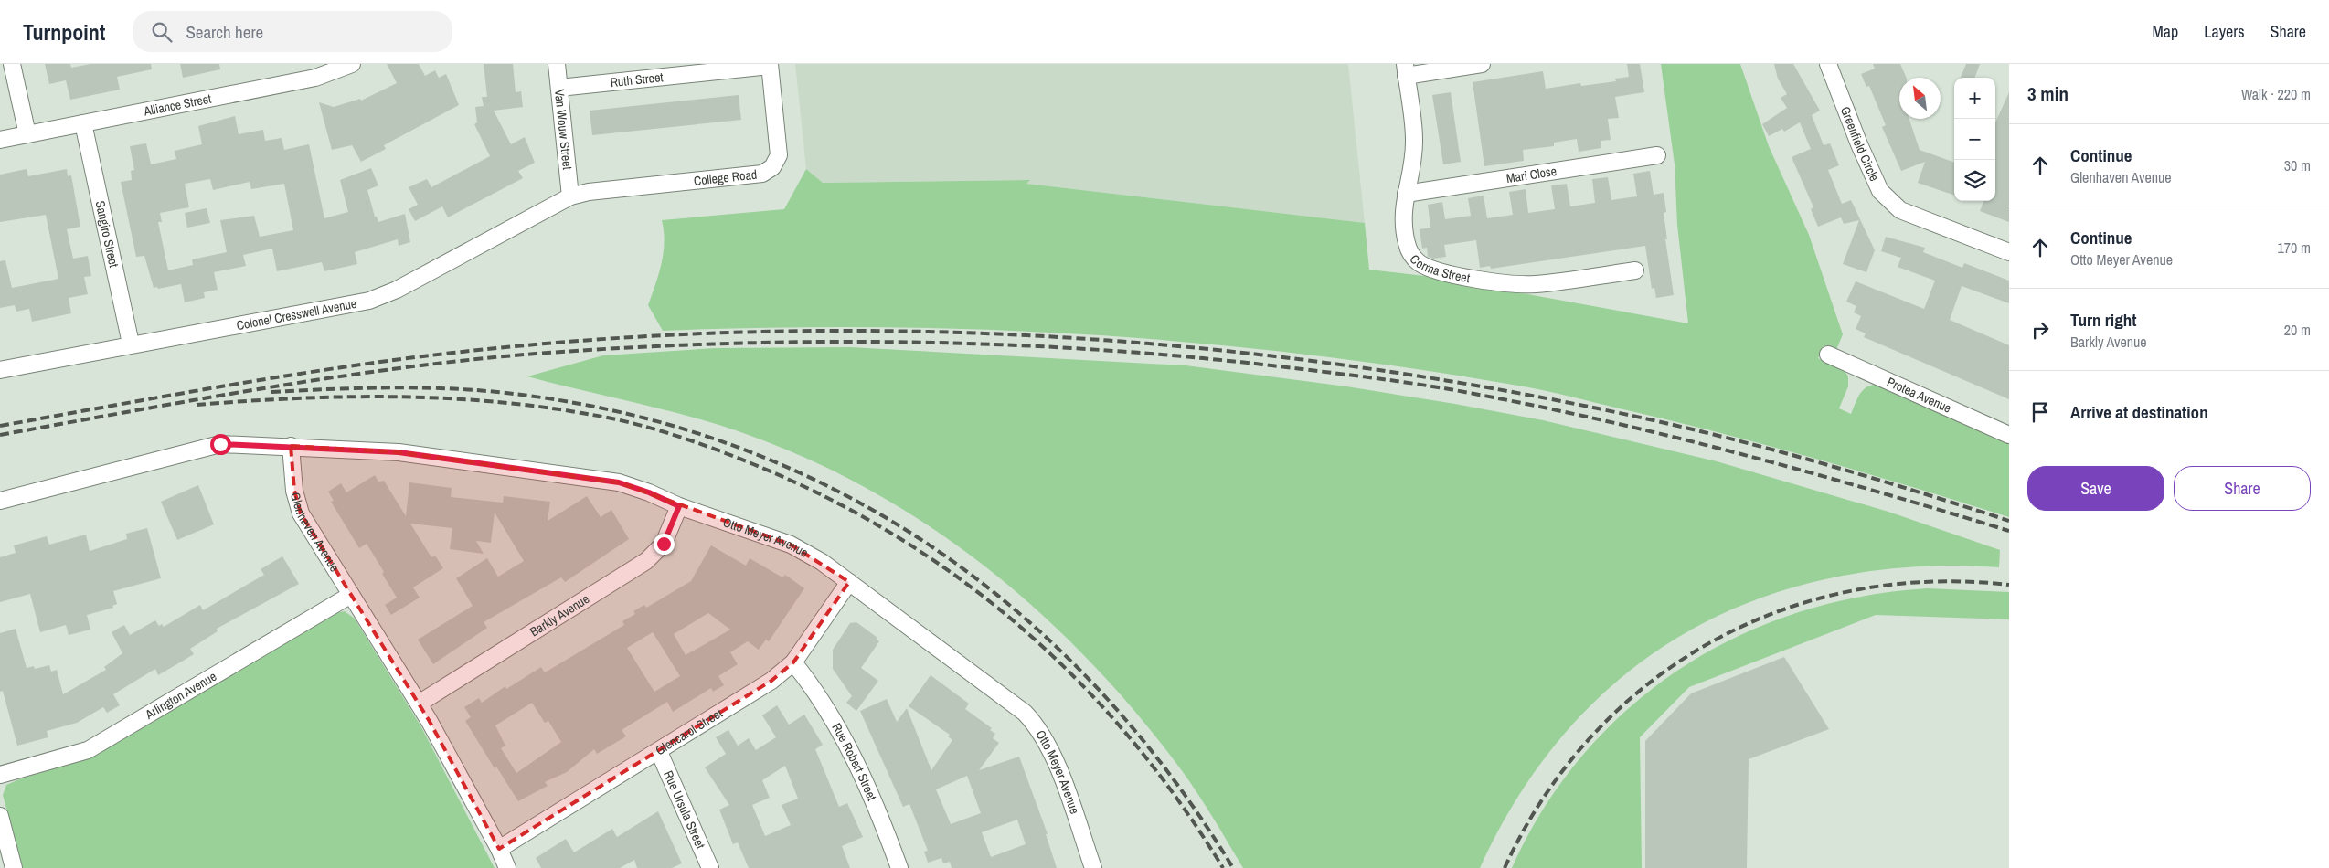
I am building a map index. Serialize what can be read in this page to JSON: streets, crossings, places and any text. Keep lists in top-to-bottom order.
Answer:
{
  "streets": {
    "street": [
      "Ruth Street",
      "Alliance Street",
      "Van Wouw Street",
      "Greenfield Circle",
      "Mari Close",
      "College Road",
      "Sangiro Street",
      "Corma Street",
      "Colonel Cresswell Avenue",
      "Protea Avenue",
      "Glenhaven Avenue",
      "Otto Meyer Avenue",
      "Barkly Avenue",
      "Arlington Avenue",
      "Glencarol Street",
      "Rue Robert Street",
      "Rue Ursula Street"
    ]
  },
  "crossings": [
    ["Ruth Street", "Van Wouw Street"],
    ["Ruth Street", "College Road"],
    ["Alliance Street", "Sangiro Street"],
    ["Van Wouw Street", "College Road"],
    ["Van Wouw Street", "Colonel Cresswell Avenue"],
    ["Mari Close", "Corma Street"],
    ["College Road", "Colonel Cresswell Avenue"],
    ["Sangiro Street", "Colonel Cresswell Avenue"],
    ["Glenhaven Avenue", "Otto Meyer Avenue"],
    ["Glenhaven Avenue", "Barkly Avenue"],
    ["Glenhaven Avenue", "Arlington Avenue"],
    ["Glenhaven Avenue", "Glencarol Street"],
    ["Otto Meyer Avenue", "Barkly Avenue"],
    ["Otto Meyer Avenue", "Glencarol Street"],
    ["Glencarol Street", "Rue Robert Street"],
    ["Glencarol Street", "Rue Ursula Street"]
  ],
  "north": "top left",
  "page": {
    "header": "Turnpoint",
    "search": "Search here",
    "nav": ["Map", "Layers", "Share"],
    "heading": ["3 min", "Walk · 220 m"],
    "map_buttons": ["+", "−"],
    "list": [
      ["Continue", "Glenhaven Avenue", "30 m"],
      ["Continue", "Otto Meyer Avenue", "170 m"],
      ["Turn right", "Barkly Avenue", "20 m"],
      "Arrive at destination"
    ],
    "buttons": ["Save", "Share"]
  }
}
